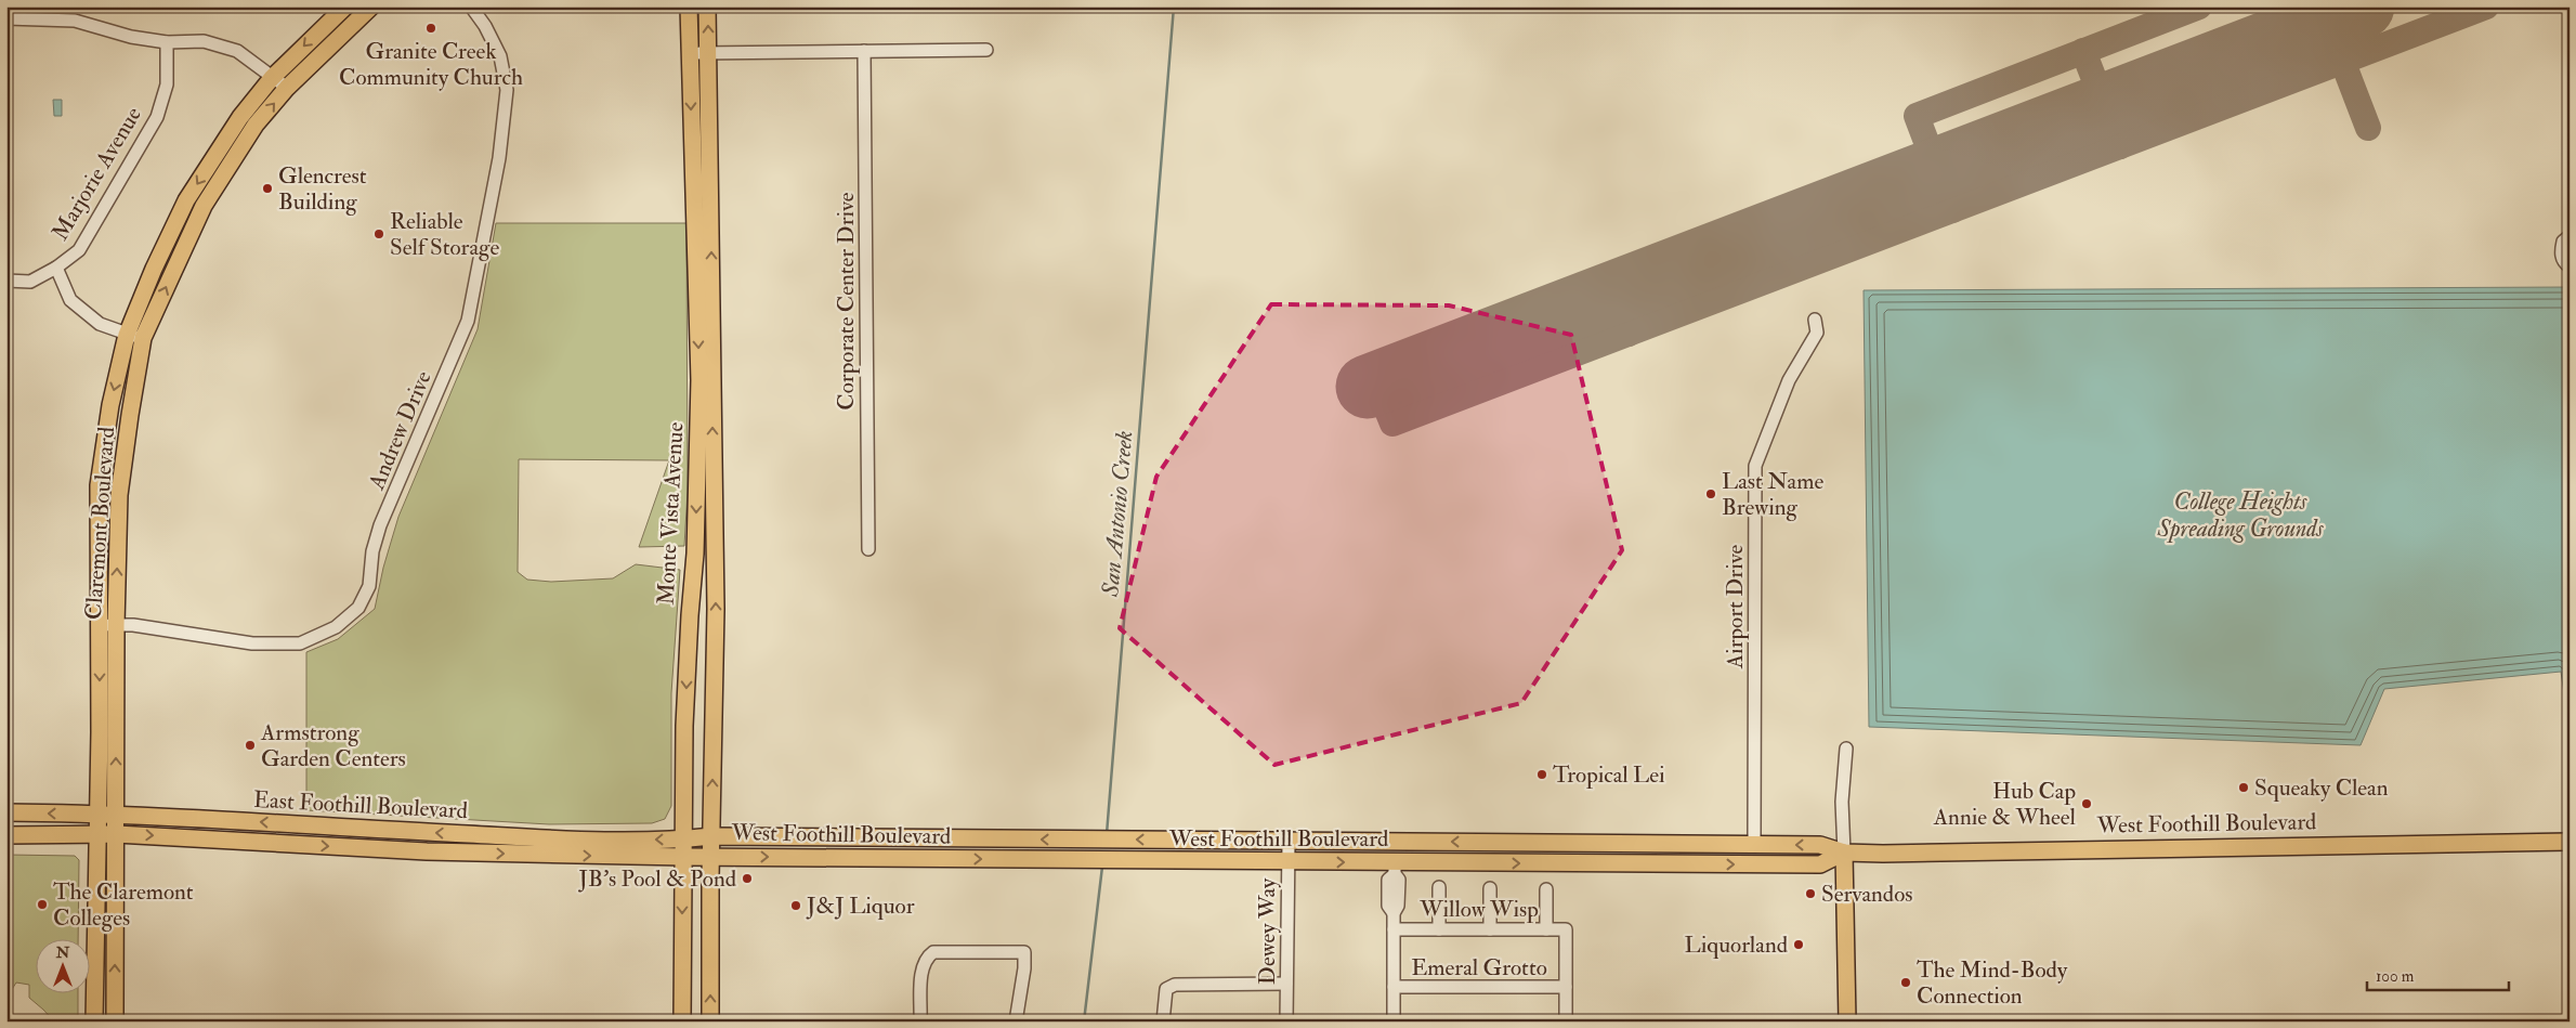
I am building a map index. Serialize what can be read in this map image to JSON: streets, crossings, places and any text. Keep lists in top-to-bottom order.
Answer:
{
  "streets": {
    "main road": [
      "Monte Vista Avenue",
      "Claremont Boulevard",
      "East Foothill Boulevard",
      "West Foothill Boulevard"
    ],
    "street": [
      "Marjorie Avenue",
      "Corporate Center Drive",
      "Andrew Drive",
      "Airport Drive",
      "Willow Wisp",
      "Dewey Way",
      "Emeral Grotto"
    ]
  },
  "crossings": [
    ["Andrew Drive", "Claremont Boulevard"],
    ["Monte Vista Avenue", "East Foothill Boulevard"],
    ["Monte Vista Avenue", "West Foothill Boulevard"],
    ["Claremont Boulevard", "East Foothill Boulevard"],
    ["Airport Drive", "West Foothill Boulevard"],
    ["East Foothill Boulevard", "West Foothill Boulevard"],
    ["West Foothill Boulevard", "Dewey Way"],
    ["Willow Wisp", "Emeral Grotto"]
  ],
  "water": ["College Heights Spreading Grounds", "San Antonio Creek"],
  "places": [
    "Granite Creek Community Church",
    "Glencrest Building",
    "Reliable Self Storage",
    "Last Name Brewing",
    "Armstrong Garden Centers",
    "Tropical Lei",
    "Squeaky Clean",
    "Hub Cap Annie & Wheel",
    "JB's Pool & Pond",
    "Servandos",
    "The Claremont Colleges",
    "J&J Liquor",
    "Liquorland",
    "The Mind-Body Connection"
  ],
  "scale_bar": "100 m",
  "north": "top"
}
